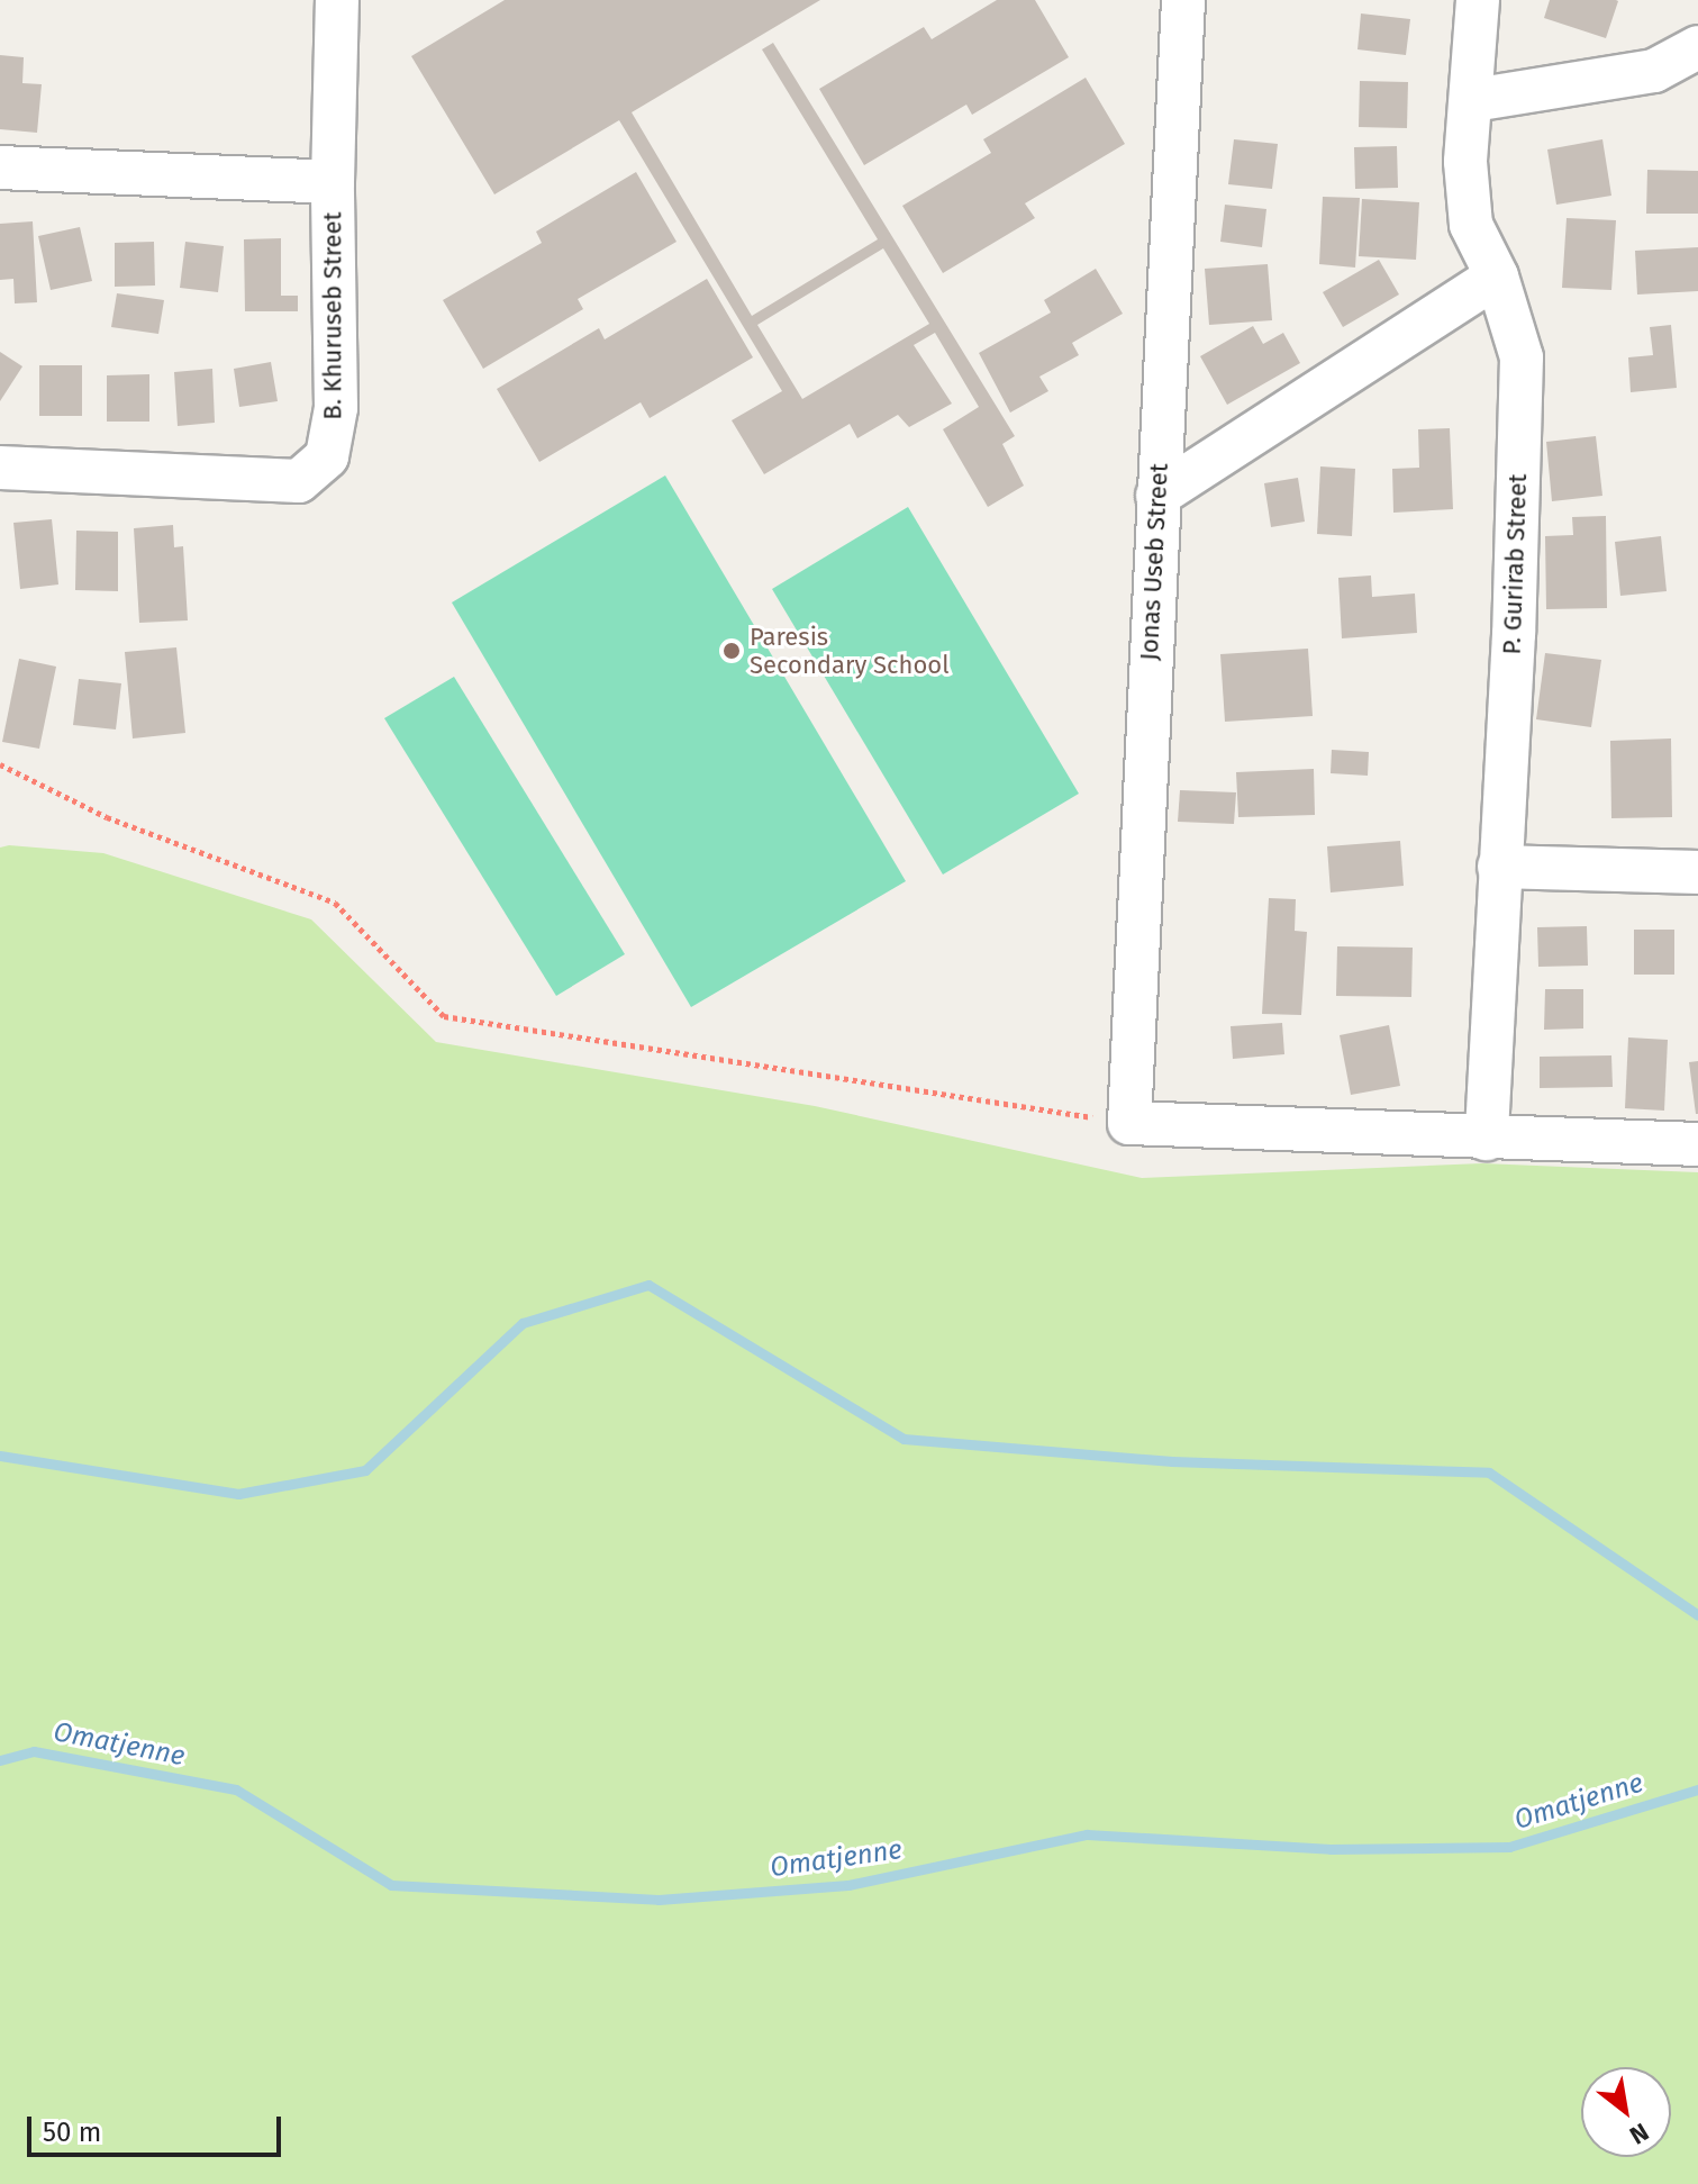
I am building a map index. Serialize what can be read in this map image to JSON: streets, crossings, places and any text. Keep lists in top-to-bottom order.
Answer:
{
  "streets": {
    "street": ["B. Khuruseb Street", "Jonas Useb Street", "P. Gurirab Street"]
  },
  "water": ["Omatjenne"],
  "places": ["Paresis Secondary School"],
  "scale_bar": "50 m",
  "north": "bottom right"
}
